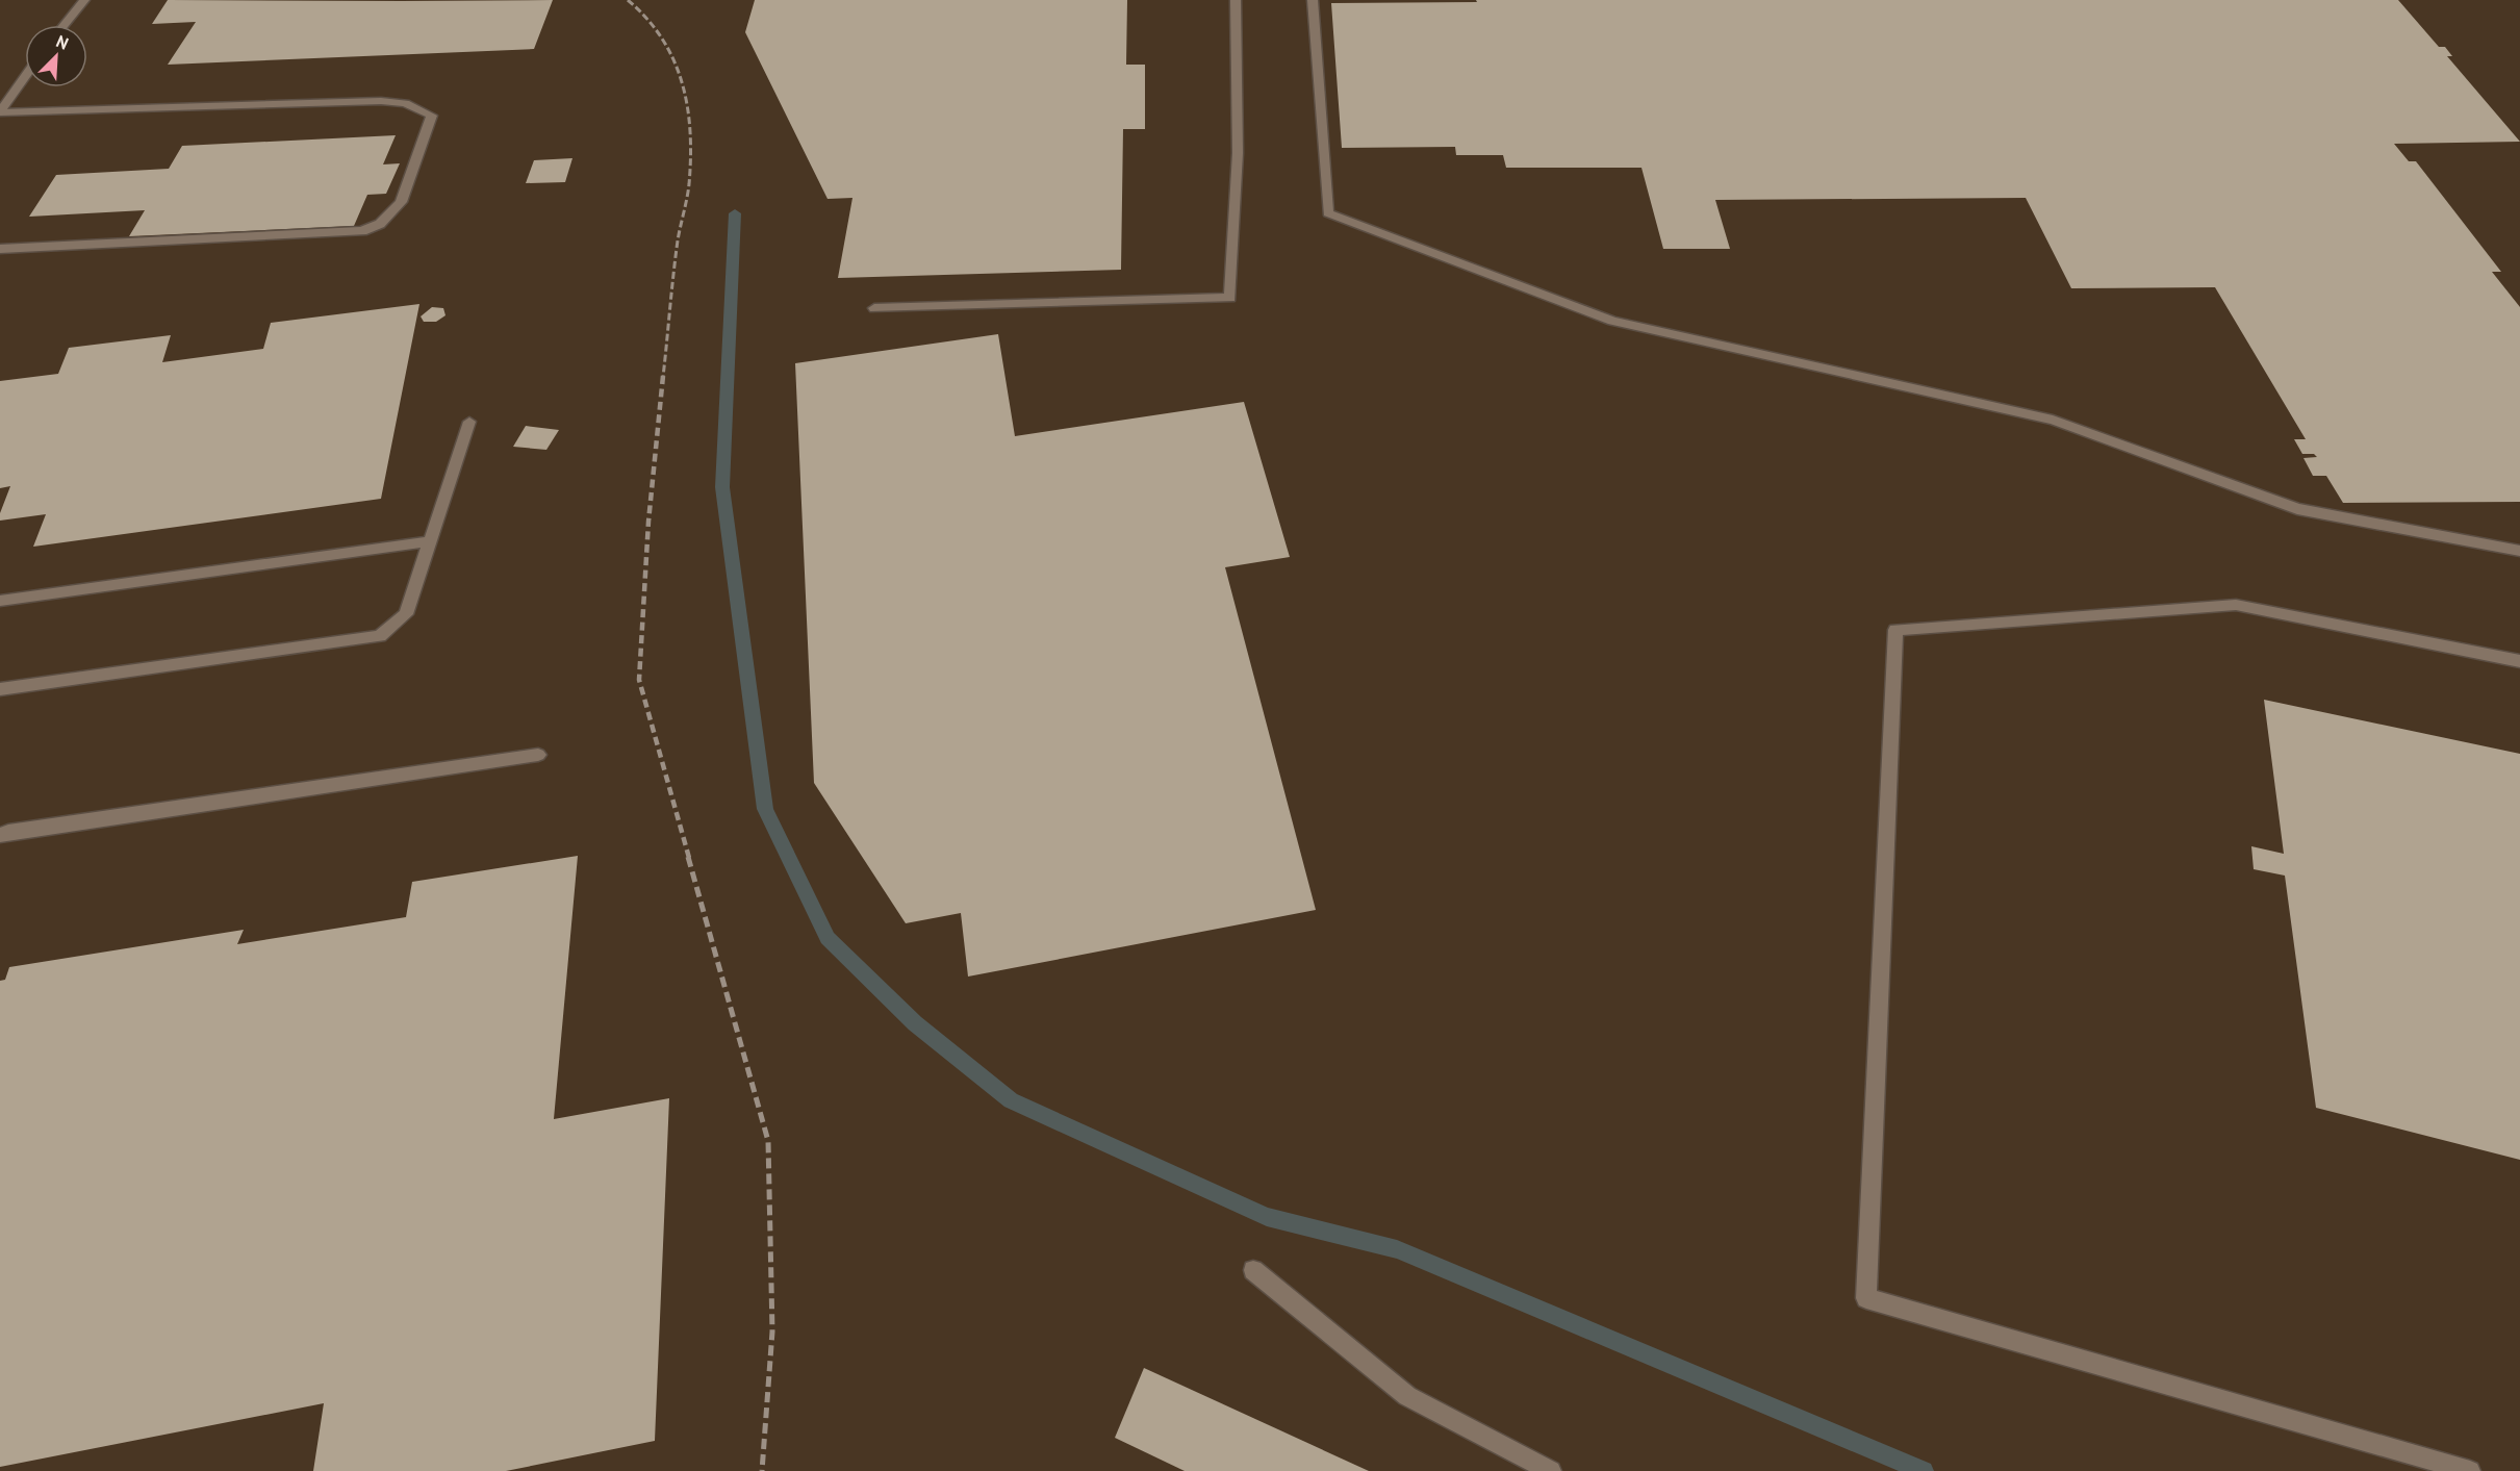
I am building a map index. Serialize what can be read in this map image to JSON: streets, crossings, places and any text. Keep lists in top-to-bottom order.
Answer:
{
  "north": "top right"
}
